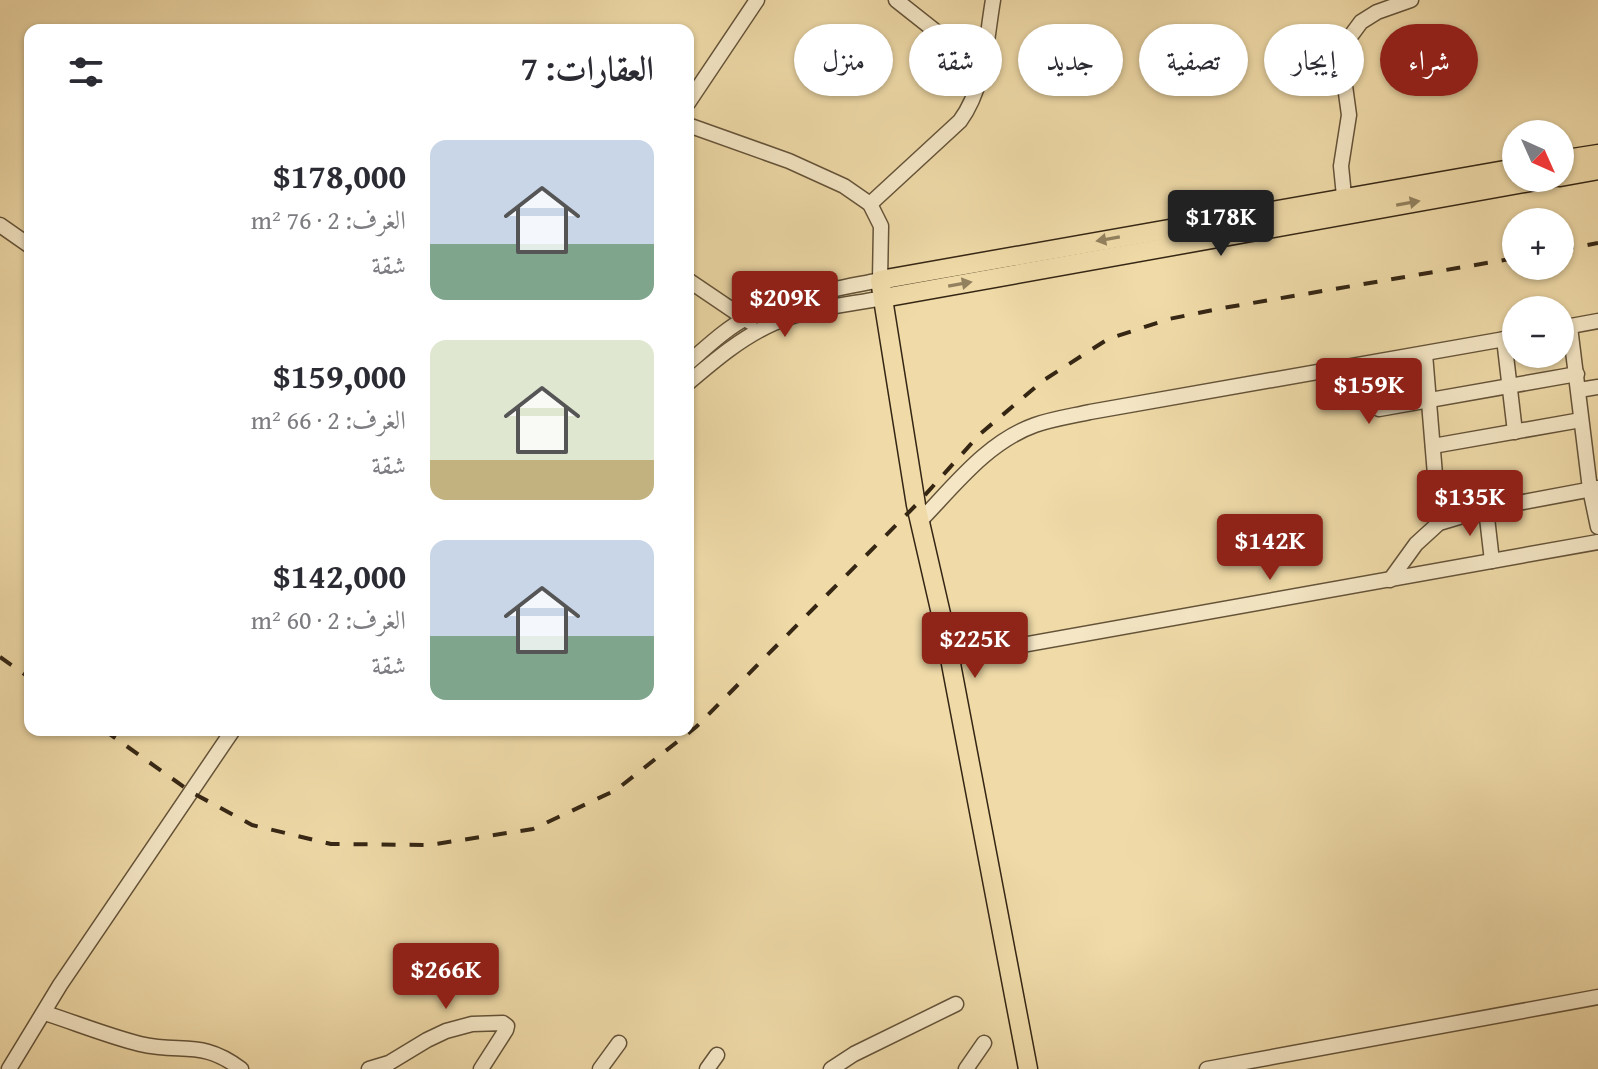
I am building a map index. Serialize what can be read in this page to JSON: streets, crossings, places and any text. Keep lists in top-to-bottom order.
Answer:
{
  "north": "bottom right",
  "page": {
    "chip": [
      "شراء",
      "إيجار",
      "تصفية",
      "جديد",
      "شقة",
      "منزل"
    ],
    "heading": "العقارات: 7",
    "map_buttons": ["+", "−"],
    "list": [
      {
        "name": "$178,000",
        "note": "الغرف: 2 · 76 m² · شقة"
      },
      {
        "name": "$159,000",
        "note": "الغرف: 2 · 66 m² · شقة"
      },
      {
        "name": "$142,000",
        "note": "الغرف: 2 · 60 m² · شقة"
      }
    ],
    "price": [
      "$178K",
      "$209K",
      "$159K",
      "$135K",
      "$142K",
      "$225K",
      "$266K"
    ]
  }
}
